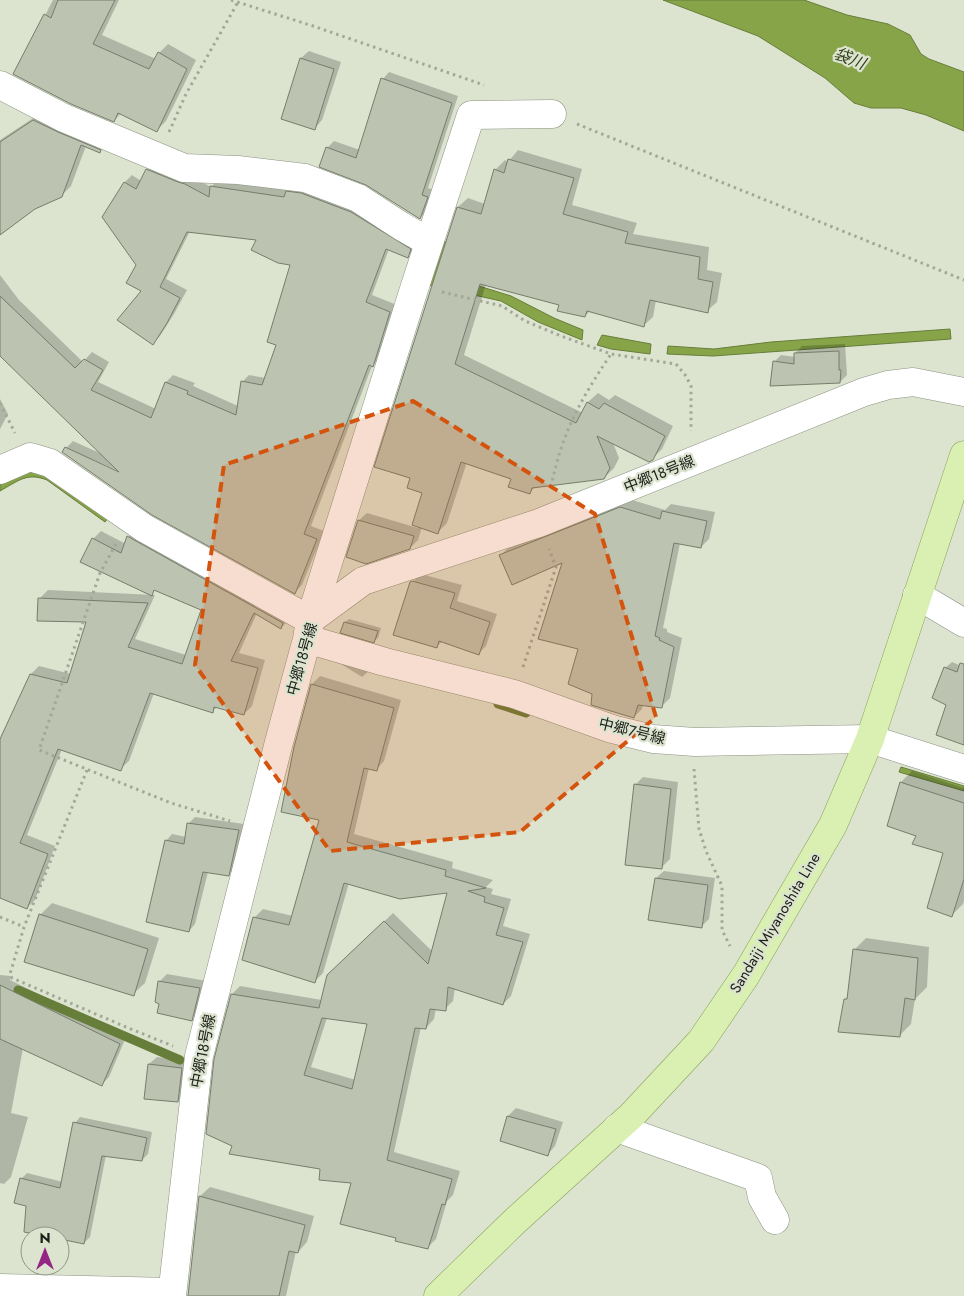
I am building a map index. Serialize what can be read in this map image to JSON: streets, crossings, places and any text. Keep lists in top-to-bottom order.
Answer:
{
  "streets": {
    "main road": ["Sandaiji Miyanoshita Line"],
    "street": ["中郷18号線", "中郷7号線"]
  },
  "crossings": [
    ["中郷18号線", "中郷7号線"],
    ["中郷7号線", "Sandaiji Miyanoshita Line"]
  ],
  "water": ["袋川"],
  "north": "top"
}
